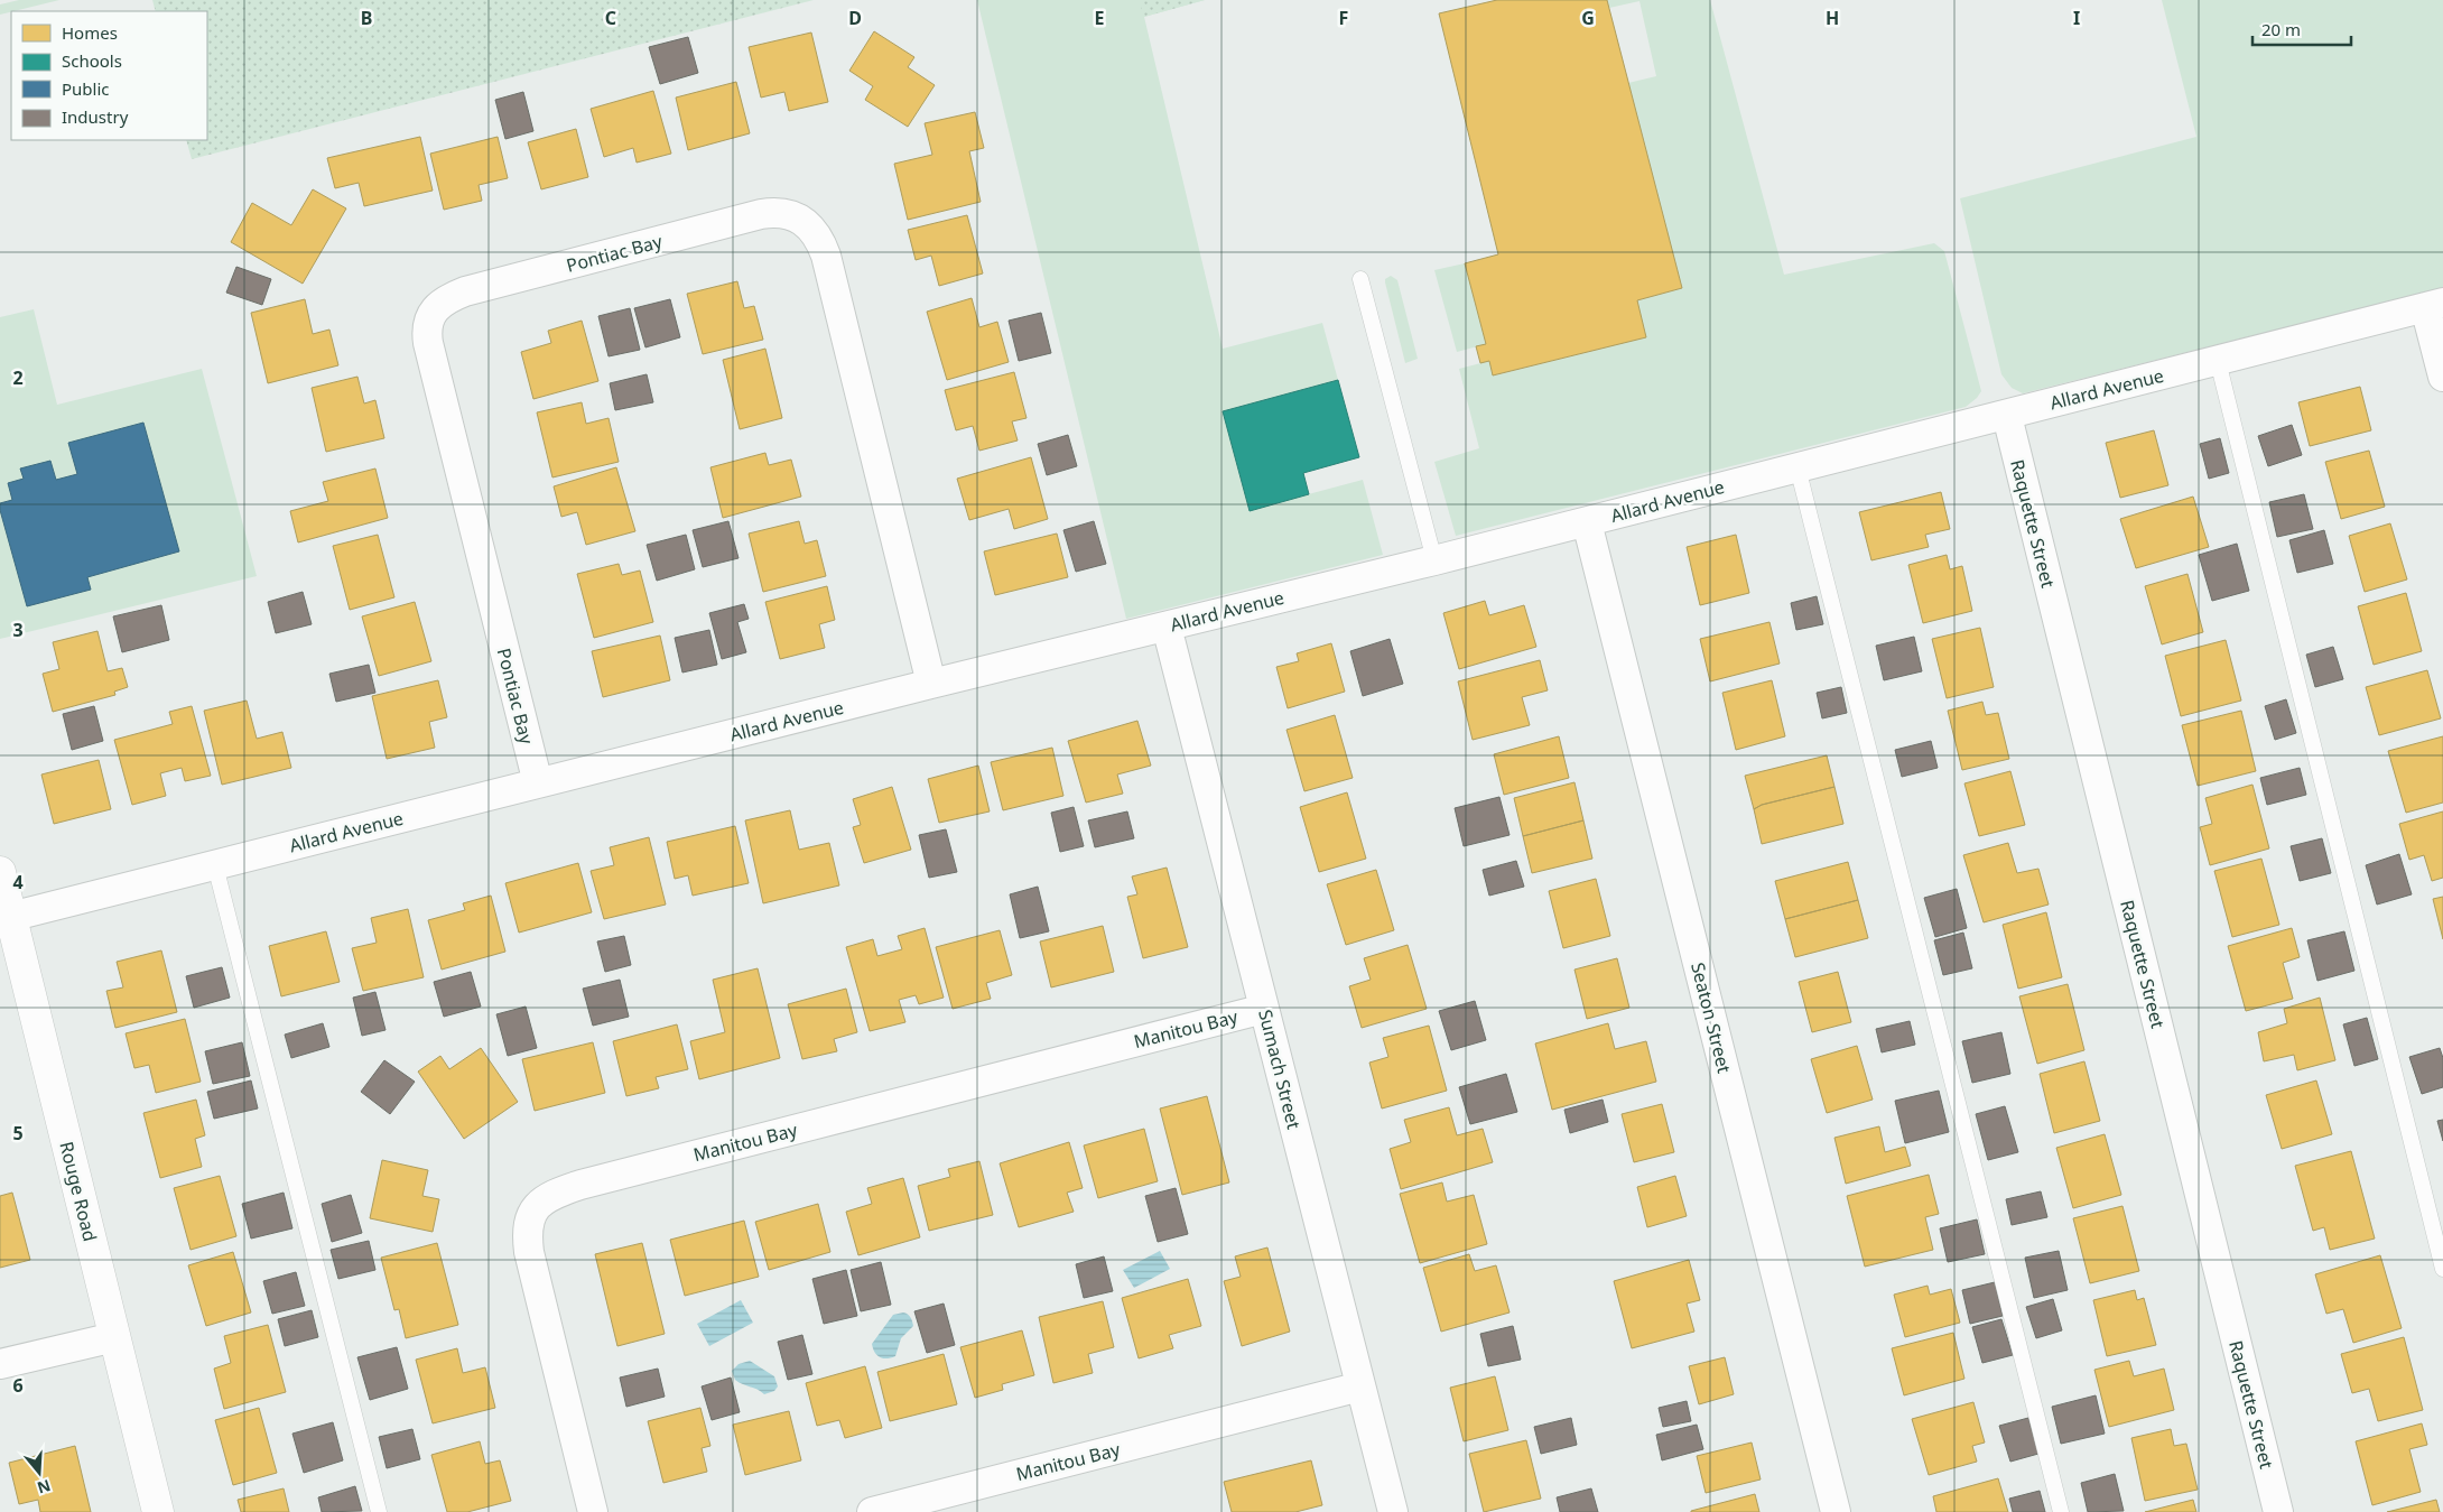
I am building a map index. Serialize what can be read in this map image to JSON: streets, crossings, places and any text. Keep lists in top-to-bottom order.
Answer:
{
  "streets": {
    "street": [
      "Pontiac Bay",
      "Allard Avenue",
      "Raquette Street",
      "Seaton Street",
      "Manitou Bay",
      "Sumach Street",
      "Rouge Road"
    ]
  },
  "crossings": [
    ["Pontiac Bay", "Allard Avenue"],
    ["Allard Avenue", "Raquette Street"],
    ["Allard Avenue", "Seaton Street"],
    ["Allard Avenue", "Sumach Street"],
    ["Allard Avenue", "Rouge Road"],
    ["Manitou Bay", "Sumach Street"]
  ],
  "legend": [
    "Homes",
    "Schools",
    "Public",
    "Industry"
  ],
  "scale_bar": "20 m",
  "north": "bottom",
  "grid": {
    "columns": [
      "B",
      "C",
      "D",
      "E",
      "F",
      "G",
      "H",
      "I"
    ],
    "rows": [
      "2",
      "3",
      "4",
      "5",
      "6"
    ]
  }
}
